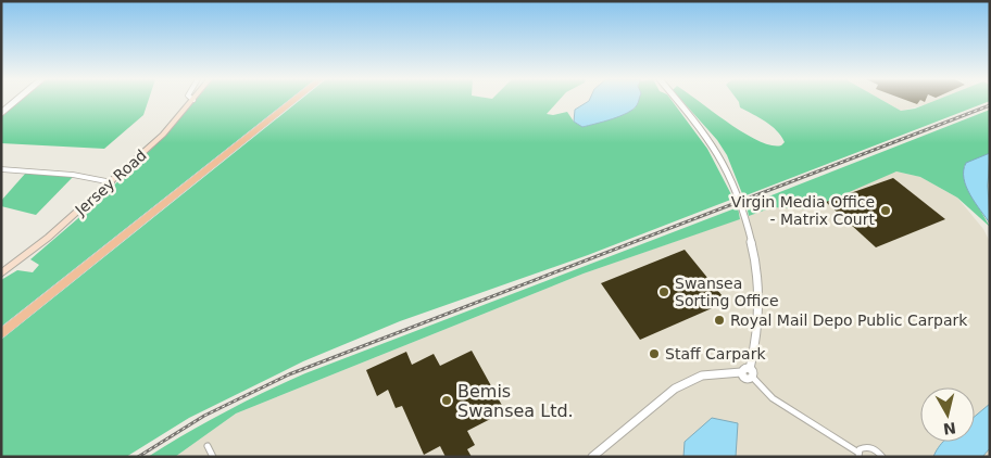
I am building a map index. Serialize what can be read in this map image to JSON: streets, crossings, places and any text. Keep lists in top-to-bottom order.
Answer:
{
  "streets": {
    "main road": ["Jersey Road"]
  },
  "places": [
    "Virgin Media Office - Matrix Court",
    "Swansea Sorting Office",
    "Royal Mail Depo Public Carpark",
    "Staff Carpark",
    "Bemis Swansea Ltd."
  ],
  "north": "bottom"
}
